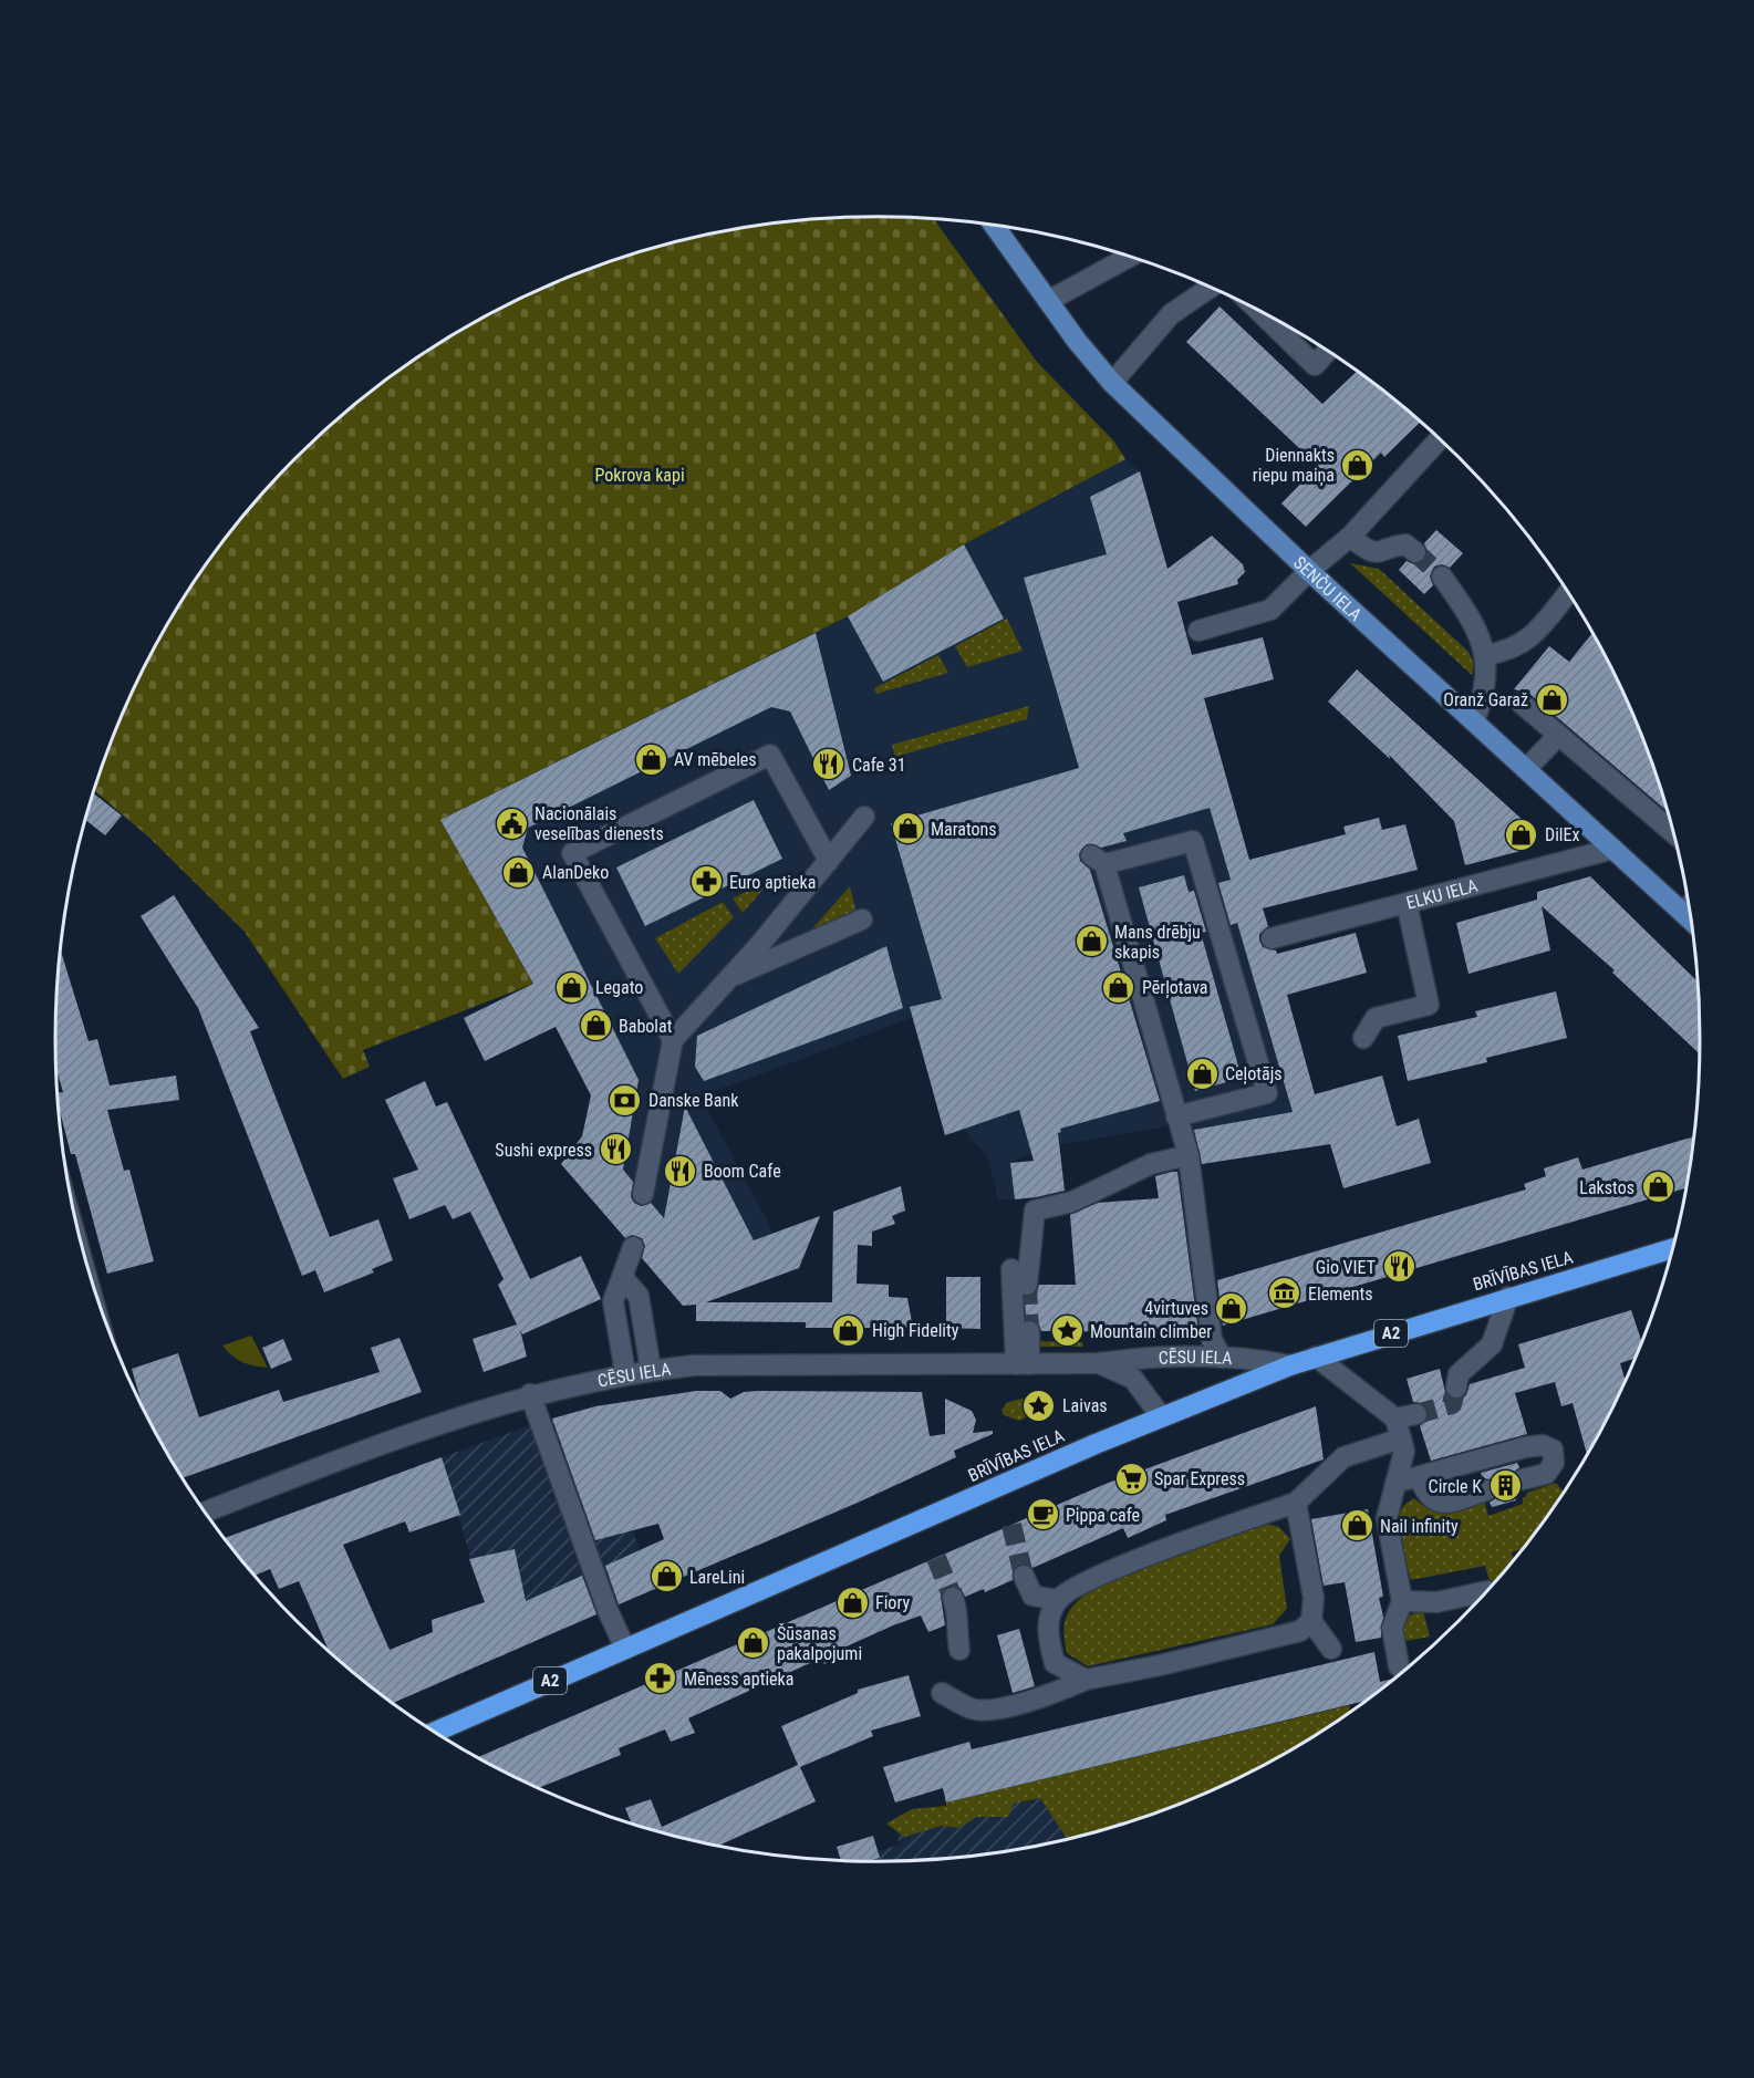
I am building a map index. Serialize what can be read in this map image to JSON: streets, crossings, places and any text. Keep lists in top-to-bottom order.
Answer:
{
  "streets": {
    "highway": ["BRĪVĪBAS IELA", "A2"],
    "main road": ["SENČU IELA"],
    "street": ["ELKU IELA", "CĒSU IELA"]
  },
  "crossings": [
    ["SENČU IELA", "ELKU IELA"],
    ["BRĪVĪBAS IELA", "CĒSU IELA"]
  ],
  "parks": ["Pokrova kapi"],
  "places": {
    "shop": [
      "Diennakts riepu maiņa",
      "Oranž Garaž",
      "AV mēbeles",
      "Maratons",
      "DilEx",
      "AlanDeko",
      "Mans drēbju skapis",
      "Legato",
      "Pērļotava",
      "Babolat",
      "Ceļotājs",
      "Lakstos",
      "4virtuves",
      "High Fidelity",
      "Nail infinity",
      "LareLini",
      "Fiory",
      "Šūsanas pakalpojumi"
    ],
    "restaurant": [
      "Cafe 31",
      "Sushi express",
      "Boom Cafe",
      "Gio VIET"
    ],
    "public building": ["Nacionālais veselības dienests"],
    "pharmacy": ["Euro aptieka", "Mēness aptieka"],
    "bank": ["Danske Bank"],
    "museum": ["Elements"],
    "place": ["Mountain climber", "Laivas"],
    "supermarket": ["Spar Express"],
    "building": ["Circle K"],
    "cafe": ["Pippa cafe"]
  }
}
